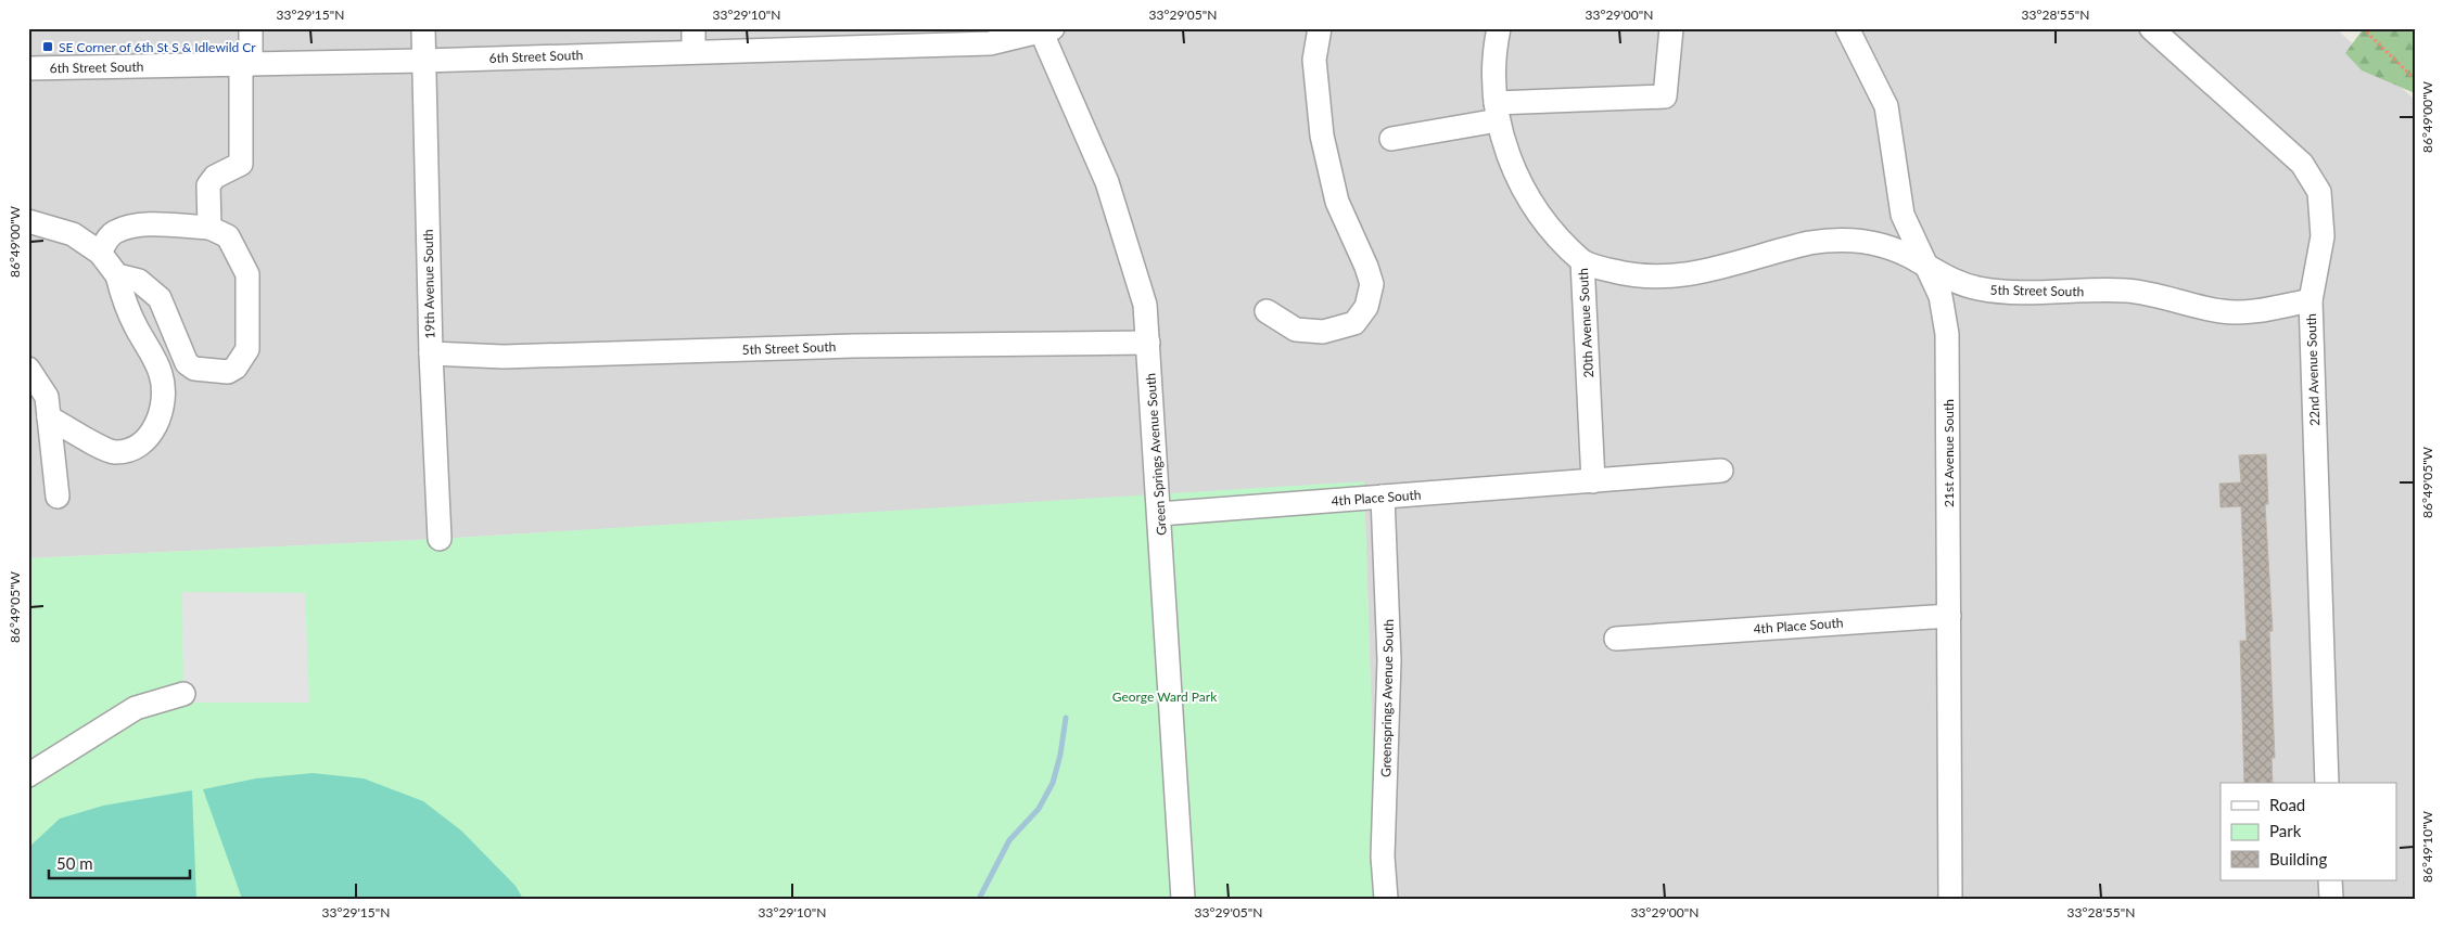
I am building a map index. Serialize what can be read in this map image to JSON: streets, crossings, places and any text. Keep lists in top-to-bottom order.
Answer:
{
  "streets": {
    "street": [
      "6th Street South",
      "19th Avenue South",
      "5th Street South",
      "20th Avenue South",
      "22nd Avenue South",
      "21st Avenue South",
      "Green Springs Avenue South",
      "4th Place South",
      "Greensprings Avenue South"
    ]
  },
  "crossings": [
    ["6th Street South", "19th Avenue South"],
    ["6th Street South", "Green Springs Avenue South"],
    ["19th Avenue South", "5th Street South"],
    ["5th Street South", "20th Avenue South"],
    ["5th Street South", "22nd Avenue South"],
    ["5th Street South", "21st Avenue South"],
    ["5th Street South", "Green Springs Avenue South"],
    ["20th Avenue South", "4th Place South"],
    ["21st Avenue South", "4th Place South"],
    ["Green Springs Avenue South", "4th Place South"],
    ["4th Place South", "Greensprings Avenue South"]
  ],
  "parks": ["George Ward Park"],
  "places": {
    "transit": ["SE Corner of 6th St S & Idlewild Cr"]
  },
  "legend": ["Road", "Park", "Building"],
  "scale_bar": "50 m",
  "coordinates": [
    "33°29'15\"N",
    "33°29'10\"N",
    "33°29'05\"N",
    "33°29'00\"N",
    "33°28'55\"N",
    "86°49'00\"W",
    "86°49'05\"W",
    "86°49'10\"W"
  ]
}
